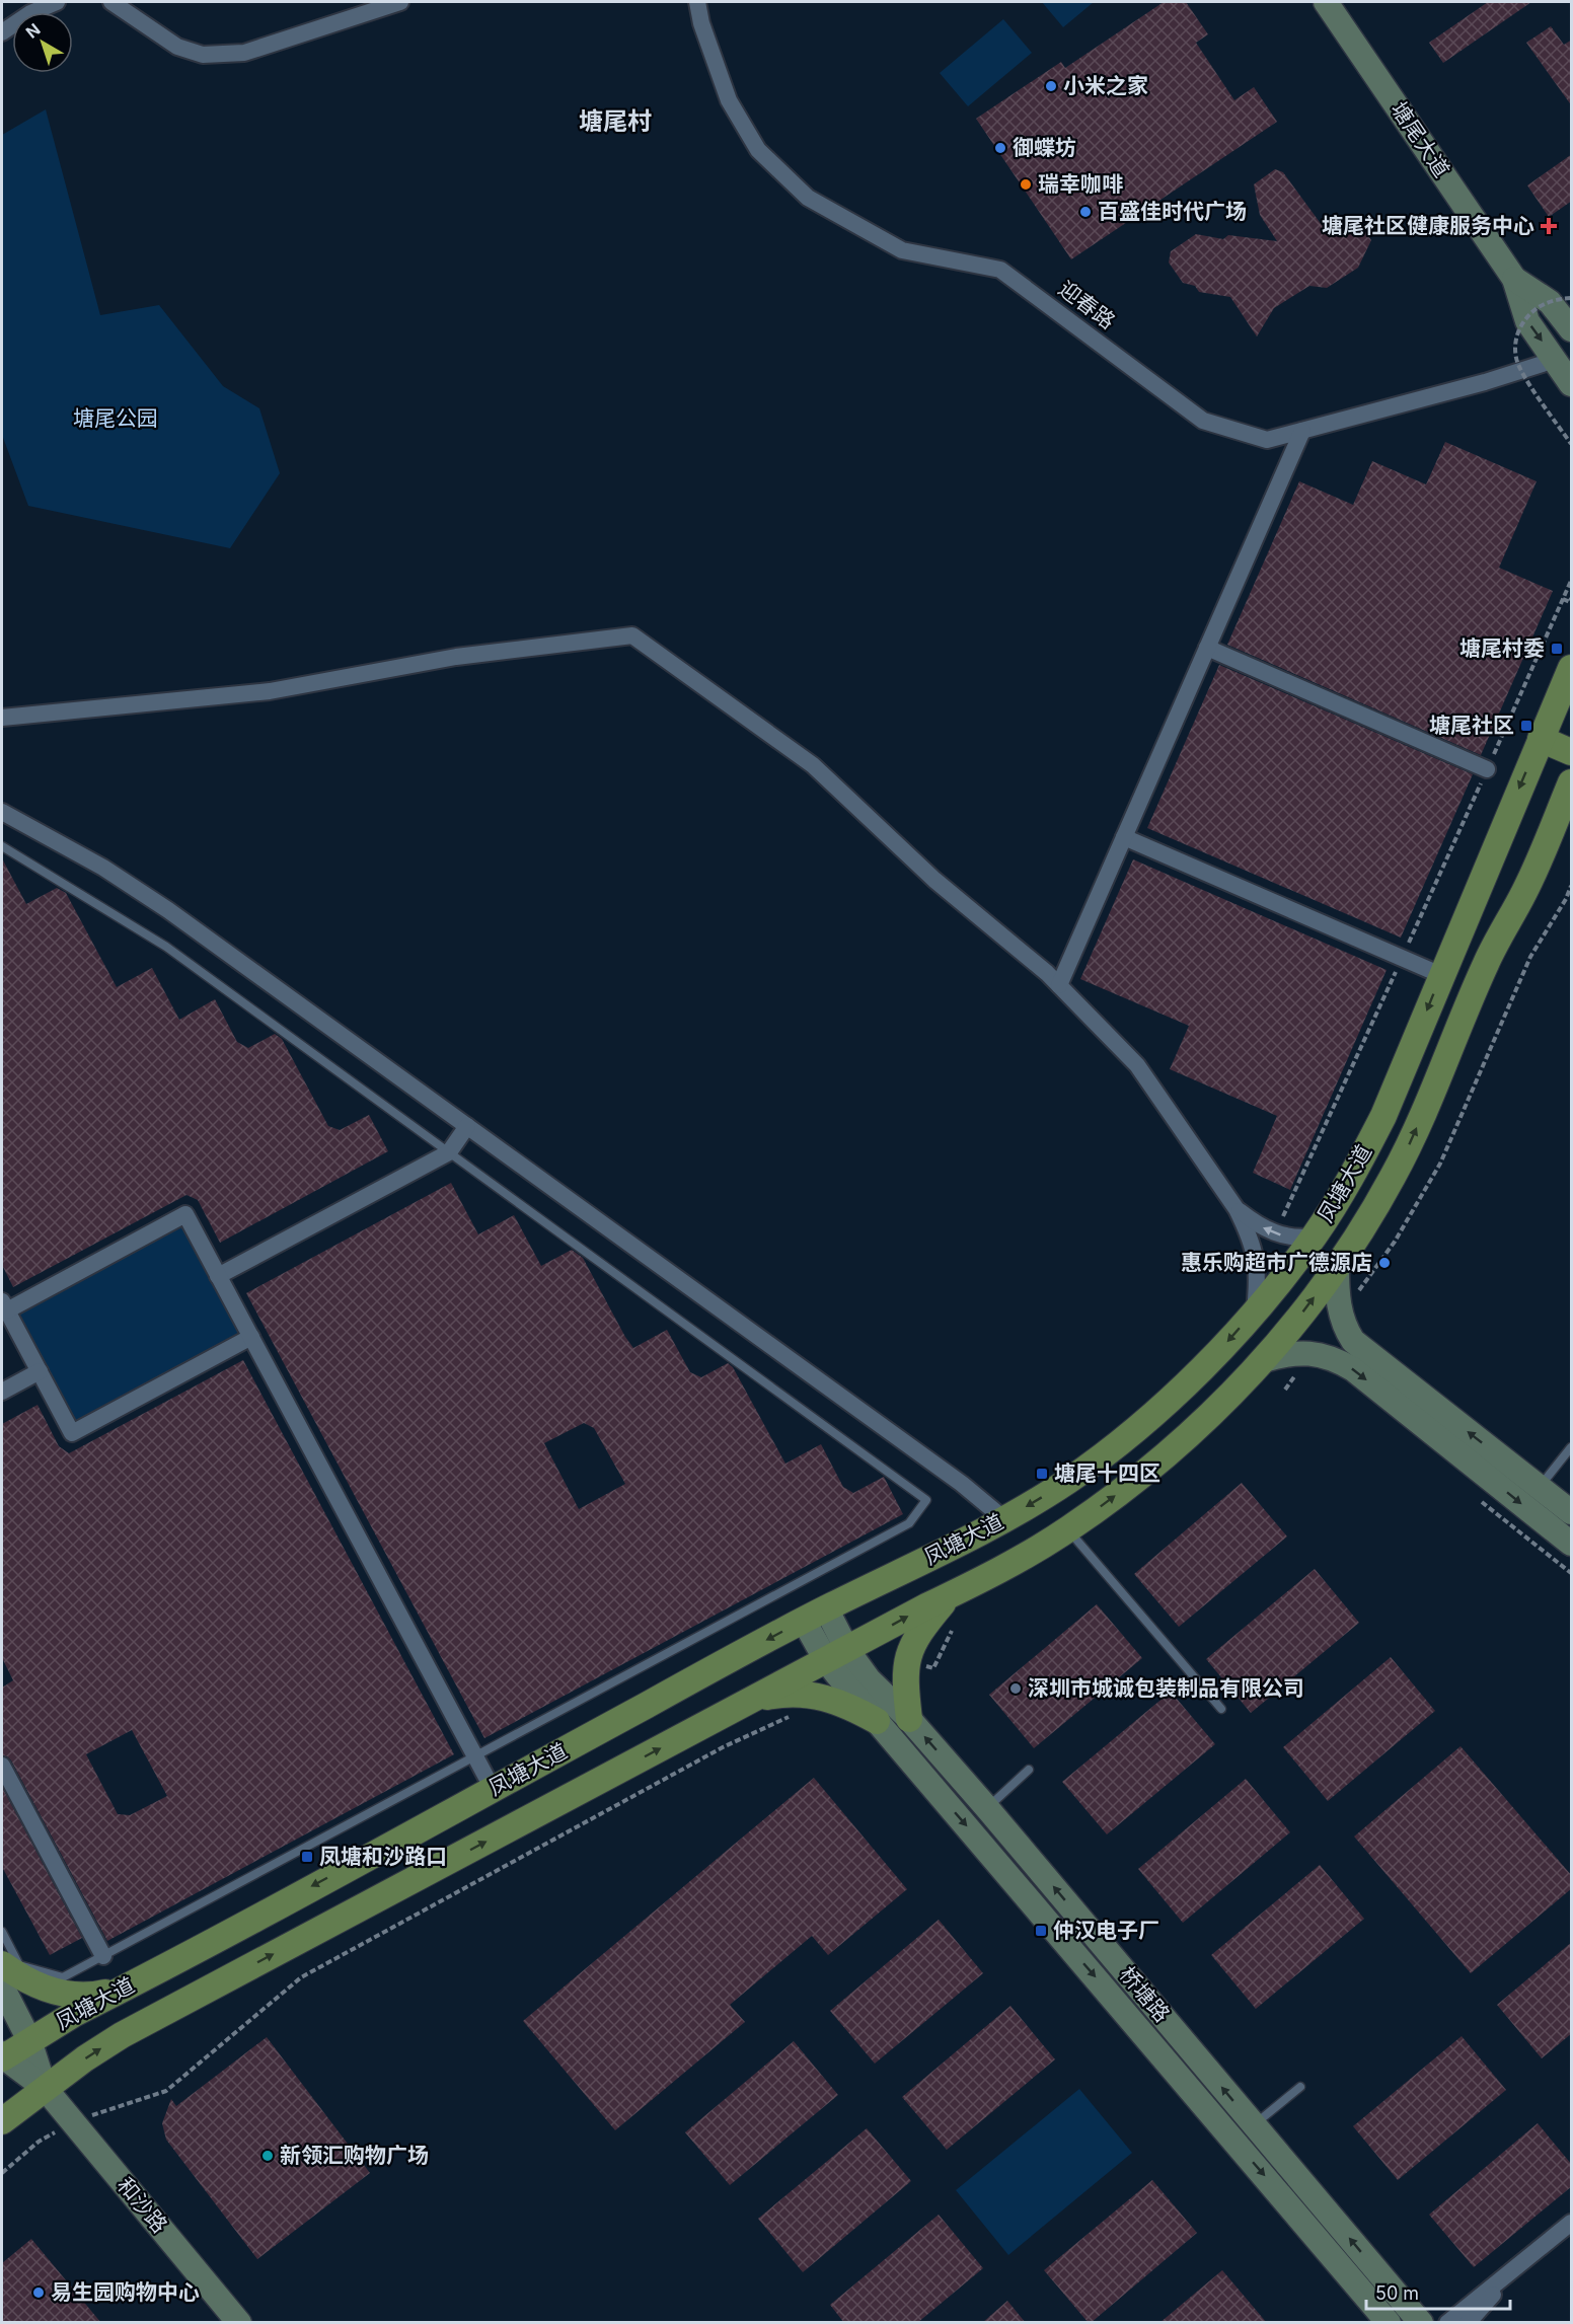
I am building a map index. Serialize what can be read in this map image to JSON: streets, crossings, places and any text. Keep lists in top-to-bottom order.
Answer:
{
  "streets": {
    "main road": ["凤塘大道"],
    "street": [
      "塘尾大道",
      "迎春路",
      "桥塘路",
      "和沙路"
    ]
  },
  "crossings": [
    ["塘尾大道", "迎春路"],
    ["凤塘大道", "桥塘路"],
    ["凤塘大道", "和沙路"]
  ],
  "districts": ["塘尾村"],
  "parks": ["塘尾公园"],
  "places": {
    "other": [
      "小米之家",
      "御蝶坊",
      "瑞幸咖啡",
      "百盛佳时代广场",
      "惠乐购超市广德源店",
      "深圳市城诚包装制品有限公司",
      "新领汇购物广场",
      "易生园购物中心"
    ],
    "health": ["塘尾社区健康服务中心"],
    "transit": [
      "塘尾村委",
      "塘尾社区",
      "塘尾十四区",
      "凤塘和沙路口",
      "仲汉电子厂"
    ]
  },
  "scale_bar": "50 m",
  "north": "top left"
}
